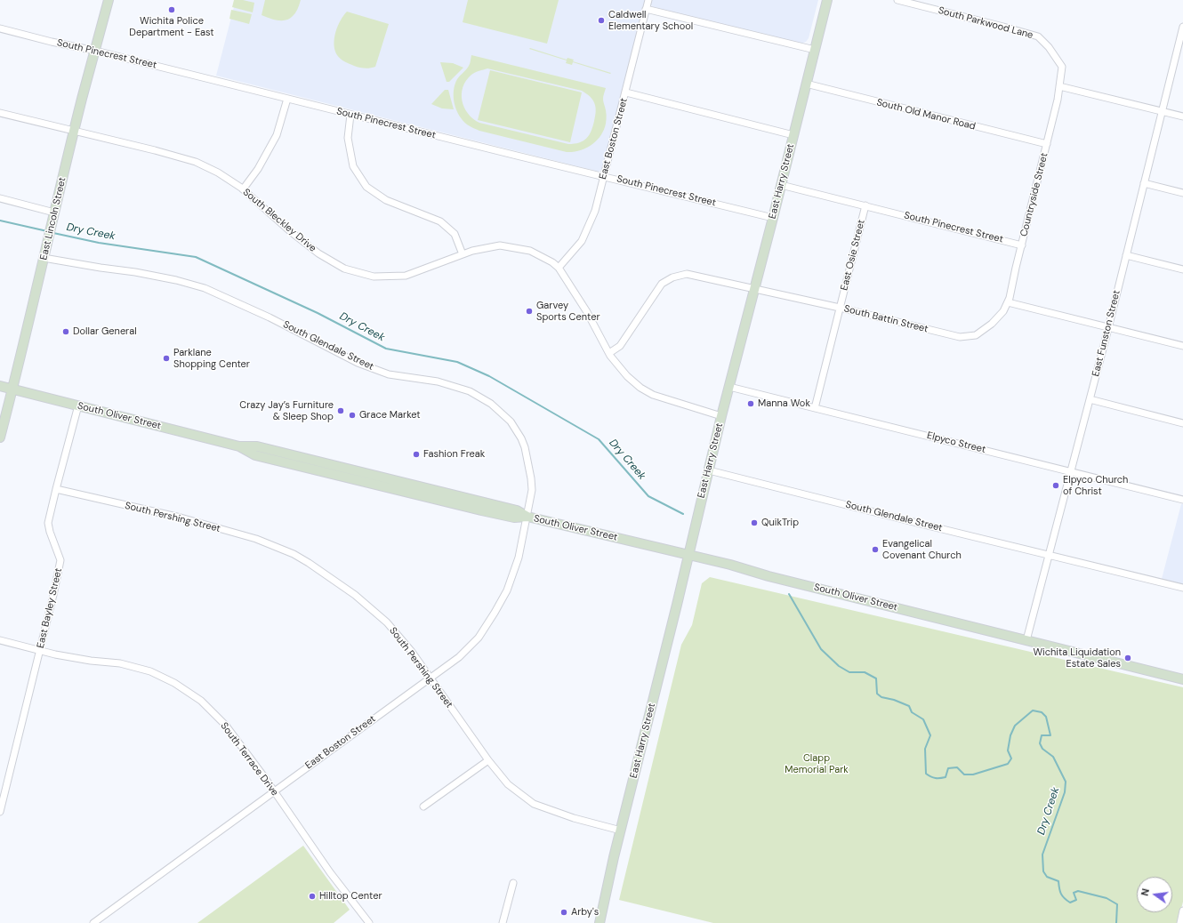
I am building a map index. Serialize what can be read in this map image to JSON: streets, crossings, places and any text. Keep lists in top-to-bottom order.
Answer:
{
  "streets": {
    "main road": ["East Harry Street", "East Lincoln Street", "South Oliver Street"],
    "street": [
      "South Parkwood Lane",
      "South Pinecrest Street",
      "South Old Manor Road",
      "East Boston Street",
      "Countryside Street",
      "South Bleckley Drive",
      "East Osie Street",
      "South Battin Street",
      "East Funston Street",
      "South Glendale Street",
      "Elpyco Street",
      "South Pershing Street",
      "East Bayley Street",
      "South Terrace Drive"
    ]
  },
  "crossings": [
    ["South Parkwood Lane", "Countryside Street"],
    ["South Pinecrest Street", "East Boston Street"],
    ["South Pinecrest Street", "East Harry Street"],
    ["South Pinecrest Street", "Countryside Street"],
    ["South Pinecrest Street", "East Lincoln Street"],
    ["South Pinecrest Street", "East Osie Street"],
    ["South Old Manor Road", "East Harry Street"],
    ["South Old Manor Road", "Countryside Street"],
    ["East Boston Street", "South Bleckley Drive"],
    ["East Boston Street", "South Glendale Street"],
    ["East Boston Street", "South Oliver Street"],
    ["East Boston Street", "South Pershing Street"],
    ["East Boston Street", "South Terrace Drive"],
    ["East Harry Street", "South Bleckley Drive"],
    ["East Harry Street", "South Battin Street"],
    ["East Harry Street", "South Glendale Street"],
    ["East Harry Street", "South Oliver Street"],
    ["East Harry Street", "Elpyco Street"],
    ["East Harry Street", "South Pershing Street"],
    ["Countryside Street", "South Battin Street"],
    ["East Lincoln Street", "South Bleckley Drive"],
    ["East Lincoln Street", "South Glendale Street"],
    ["East Lincoln Street", "South Oliver Street"],
    ["South Bleckley Drive", "South Battin Street"],
    ["East Osie Street", "South Battin Street"],
    ["East Osie Street", "Elpyco Street"],
    ["East Funston Street", "South Glendale Street"],
    ["East Funston Street", "South Oliver Street"],
    ["East Funston Street", "Elpyco Street"],
    ["South Glendale Street", "South Oliver Street"],
    ["South Oliver Street", "East Bayley Street"],
    ["South Pershing Street", "East Bayley Street"],
    ["East Bayley Street", "South Terrace Drive"]
  ],
  "water": ["Dry Creek"],
  "parks": ["Clapp Memorial Park"],
  "places": [
    "Wichita Police Department - East",
    "Caldwell Elementary School",
    "Garvey Sports Center",
    "Dollar General",
    "Parklane Shopping Center",
    "Manna Wok",
    "Crazy Jay’s Furniture & Sleep Shop",
    "Grace Market",
    "Fashion Freak",
    "Elpyco Church of Christ",
    "QuikTrip",
    "Evangelical Covenant Church",
    "Wichita Liquidation Estate Sales",
    "Hilltop Center",
    "Arby's"
  ],
  "north": "left"
}
